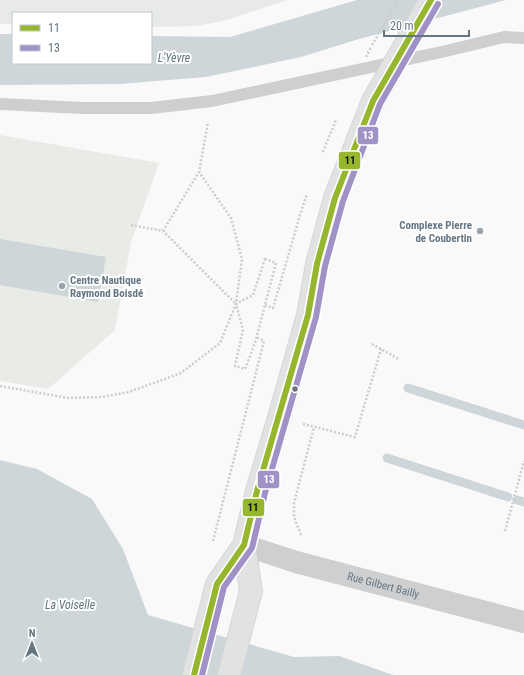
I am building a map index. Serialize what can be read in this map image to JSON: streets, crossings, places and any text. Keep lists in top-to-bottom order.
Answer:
{
  "streets": {
    "street": ["Rue Gilbert Bailly"]
  },
  "water": ["L'Yèvre", "La Voiselle"],
  "places": ["Complexe Pierre de Coubertin", "Centre Nautique Raymond Boisdé"],
  "lines": ["transit line 11", "transit line 13"],
  "legend": ["11", "13"],
  "scale_bar": "20 m",
  "north": "top"
}
